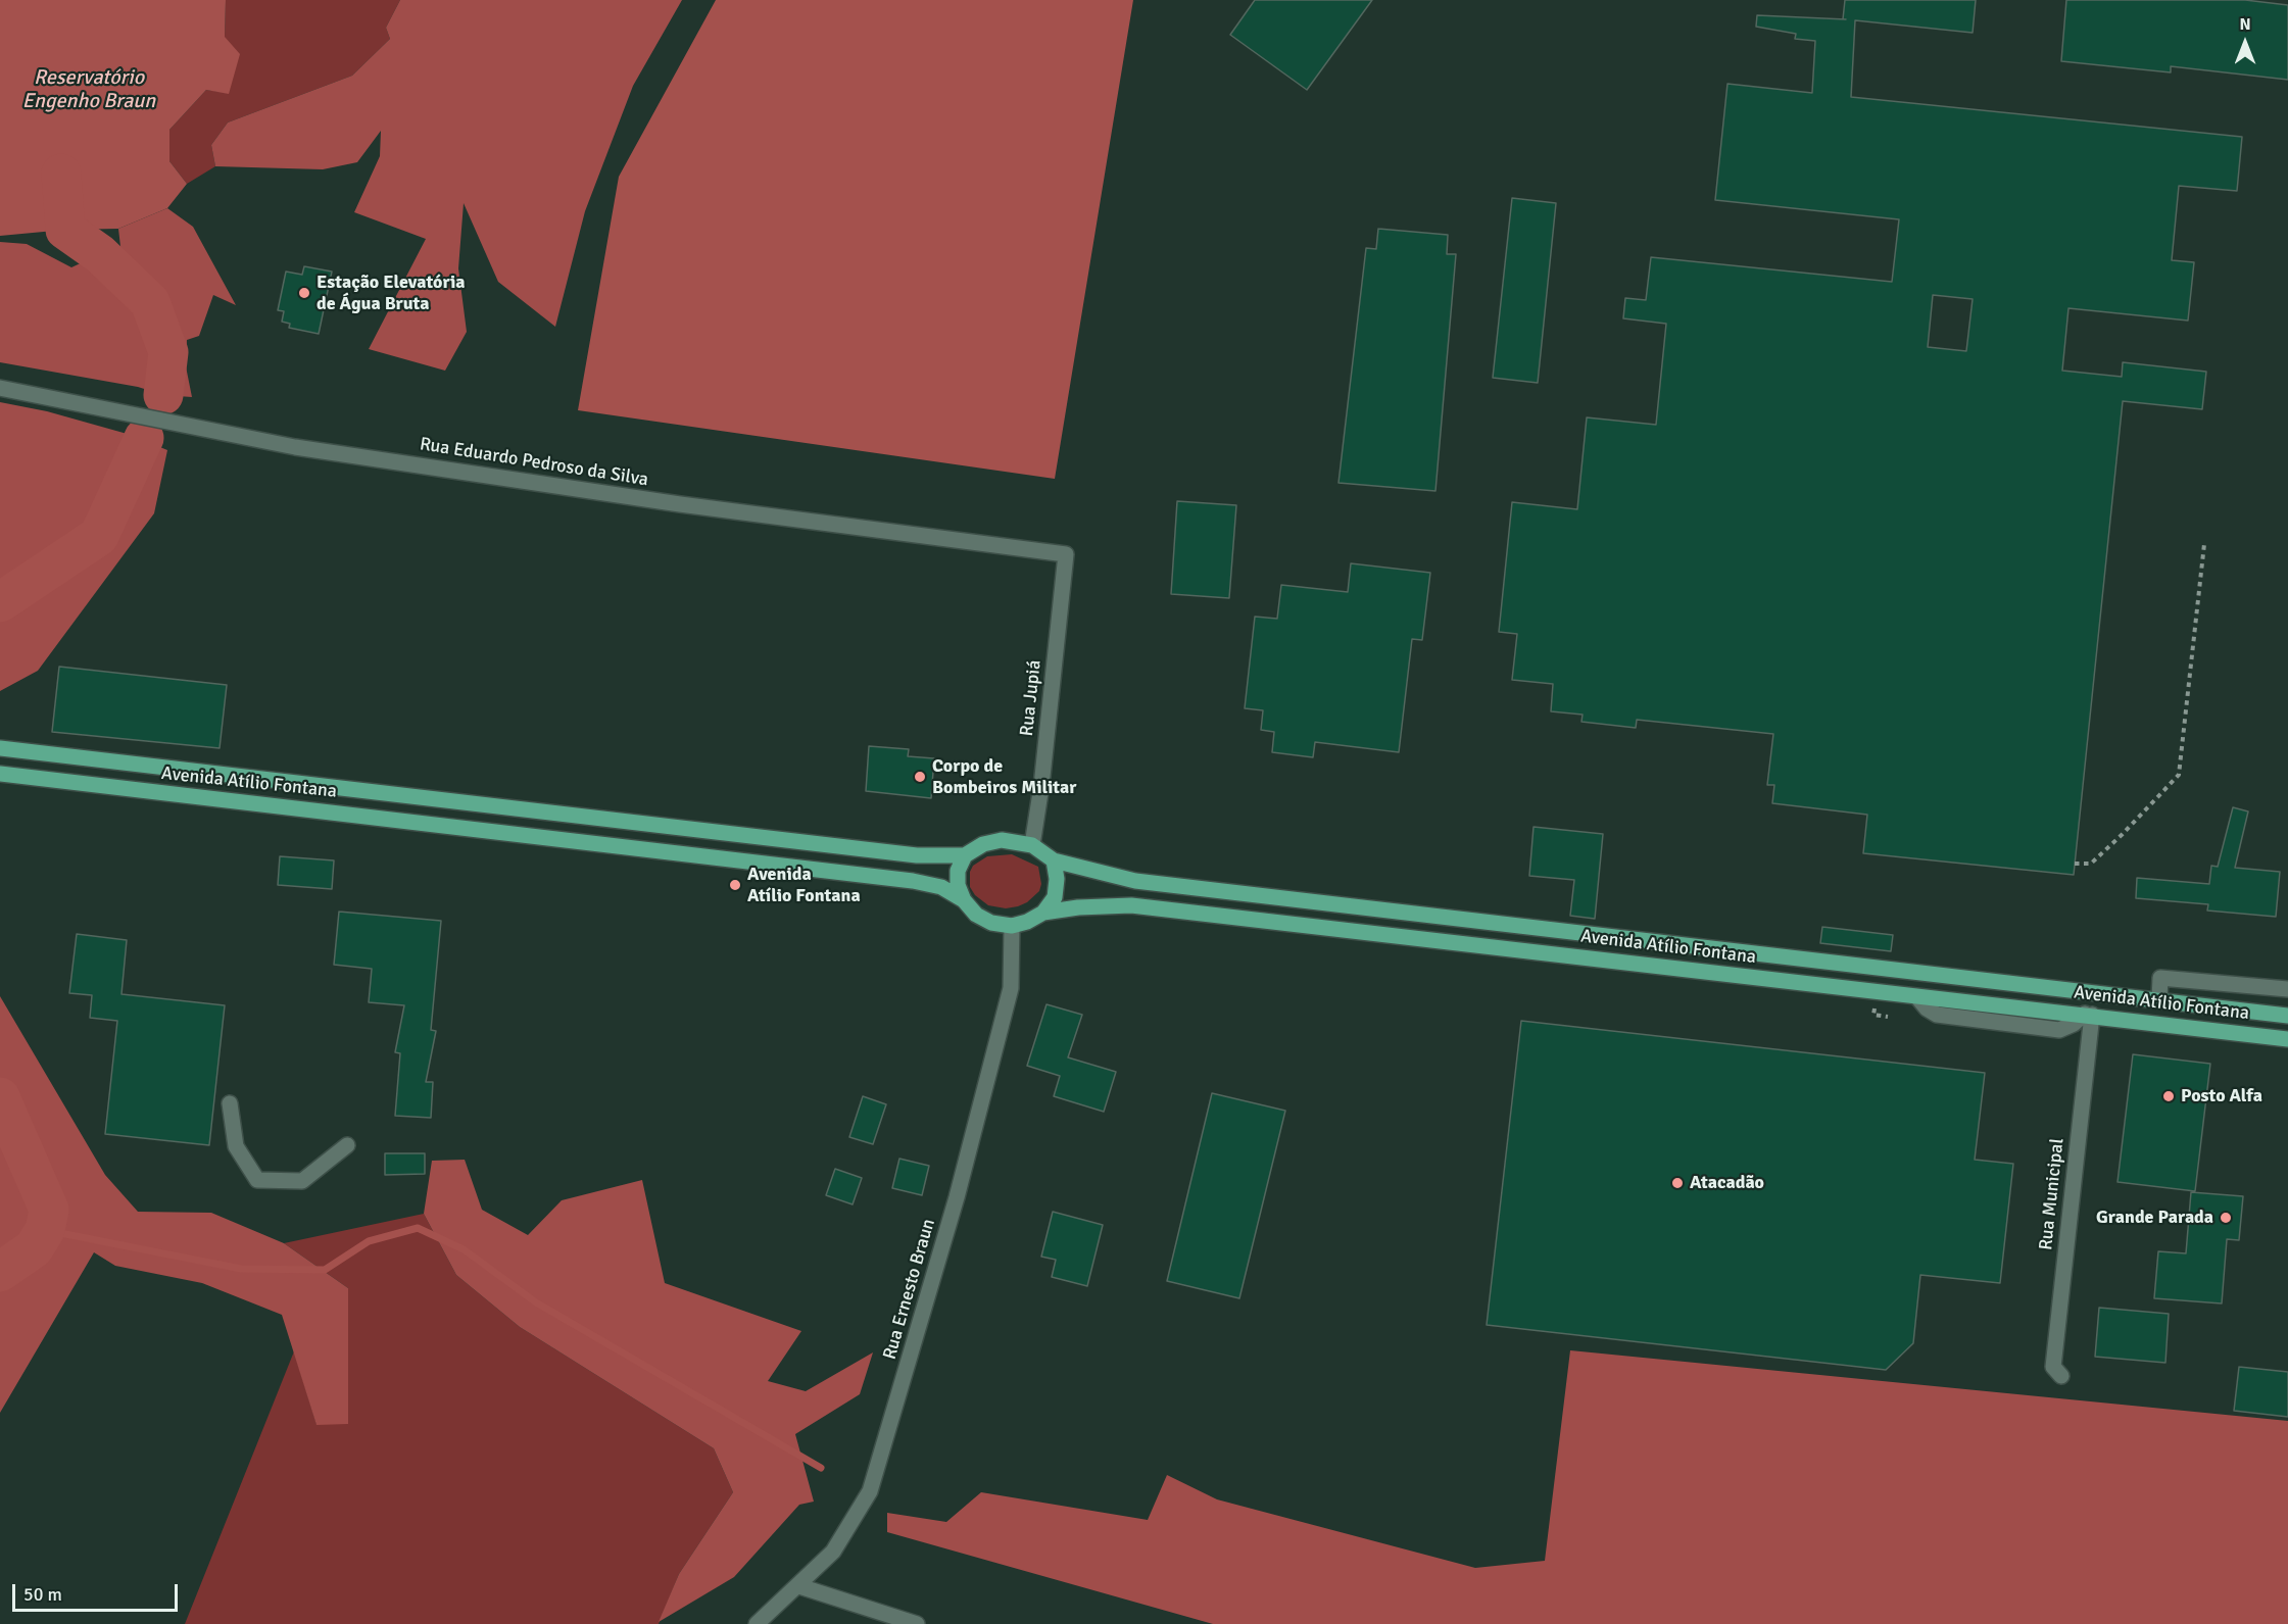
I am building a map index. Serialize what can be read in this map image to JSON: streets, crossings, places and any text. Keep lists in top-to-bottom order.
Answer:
{
  "streets": {
    "main road": ["Avenida Atílio Fontana"],
    "street": [
      "Rua Eduardo Pedroso da Silva",
      "Rua Jupiá",
      "Rua Municipal",
      "Rua Ernesto Braun"
    ]
  },
  "crossings": [
    ["Rua Eduardo Pedroso da Silva", "Rua Jupiá"],
    ["Rua Jupiá", "Avenida Atílio Fontana"],
    ["Rua Jupiá", "Rua Ernesto Braun"],
    ["Avenida Atílio Fontana", "Rua Municipal"],
    ["Avenida Atílio Fontana", "Rua Ernesto Braun"]
  ],
  "water": ["Reservatório Engenho Braun"],
  "places": [
    "Estação Elevatória de Água Bruta",
    "Corpo de Bombeiros Militar",
    "Avenida Atílio Fontana",
    "Posto Alfa",
    "Atacadão",
    "Grande Parada"
  ],
  "scale_bar": "50 m",
  "north": "top"
}
